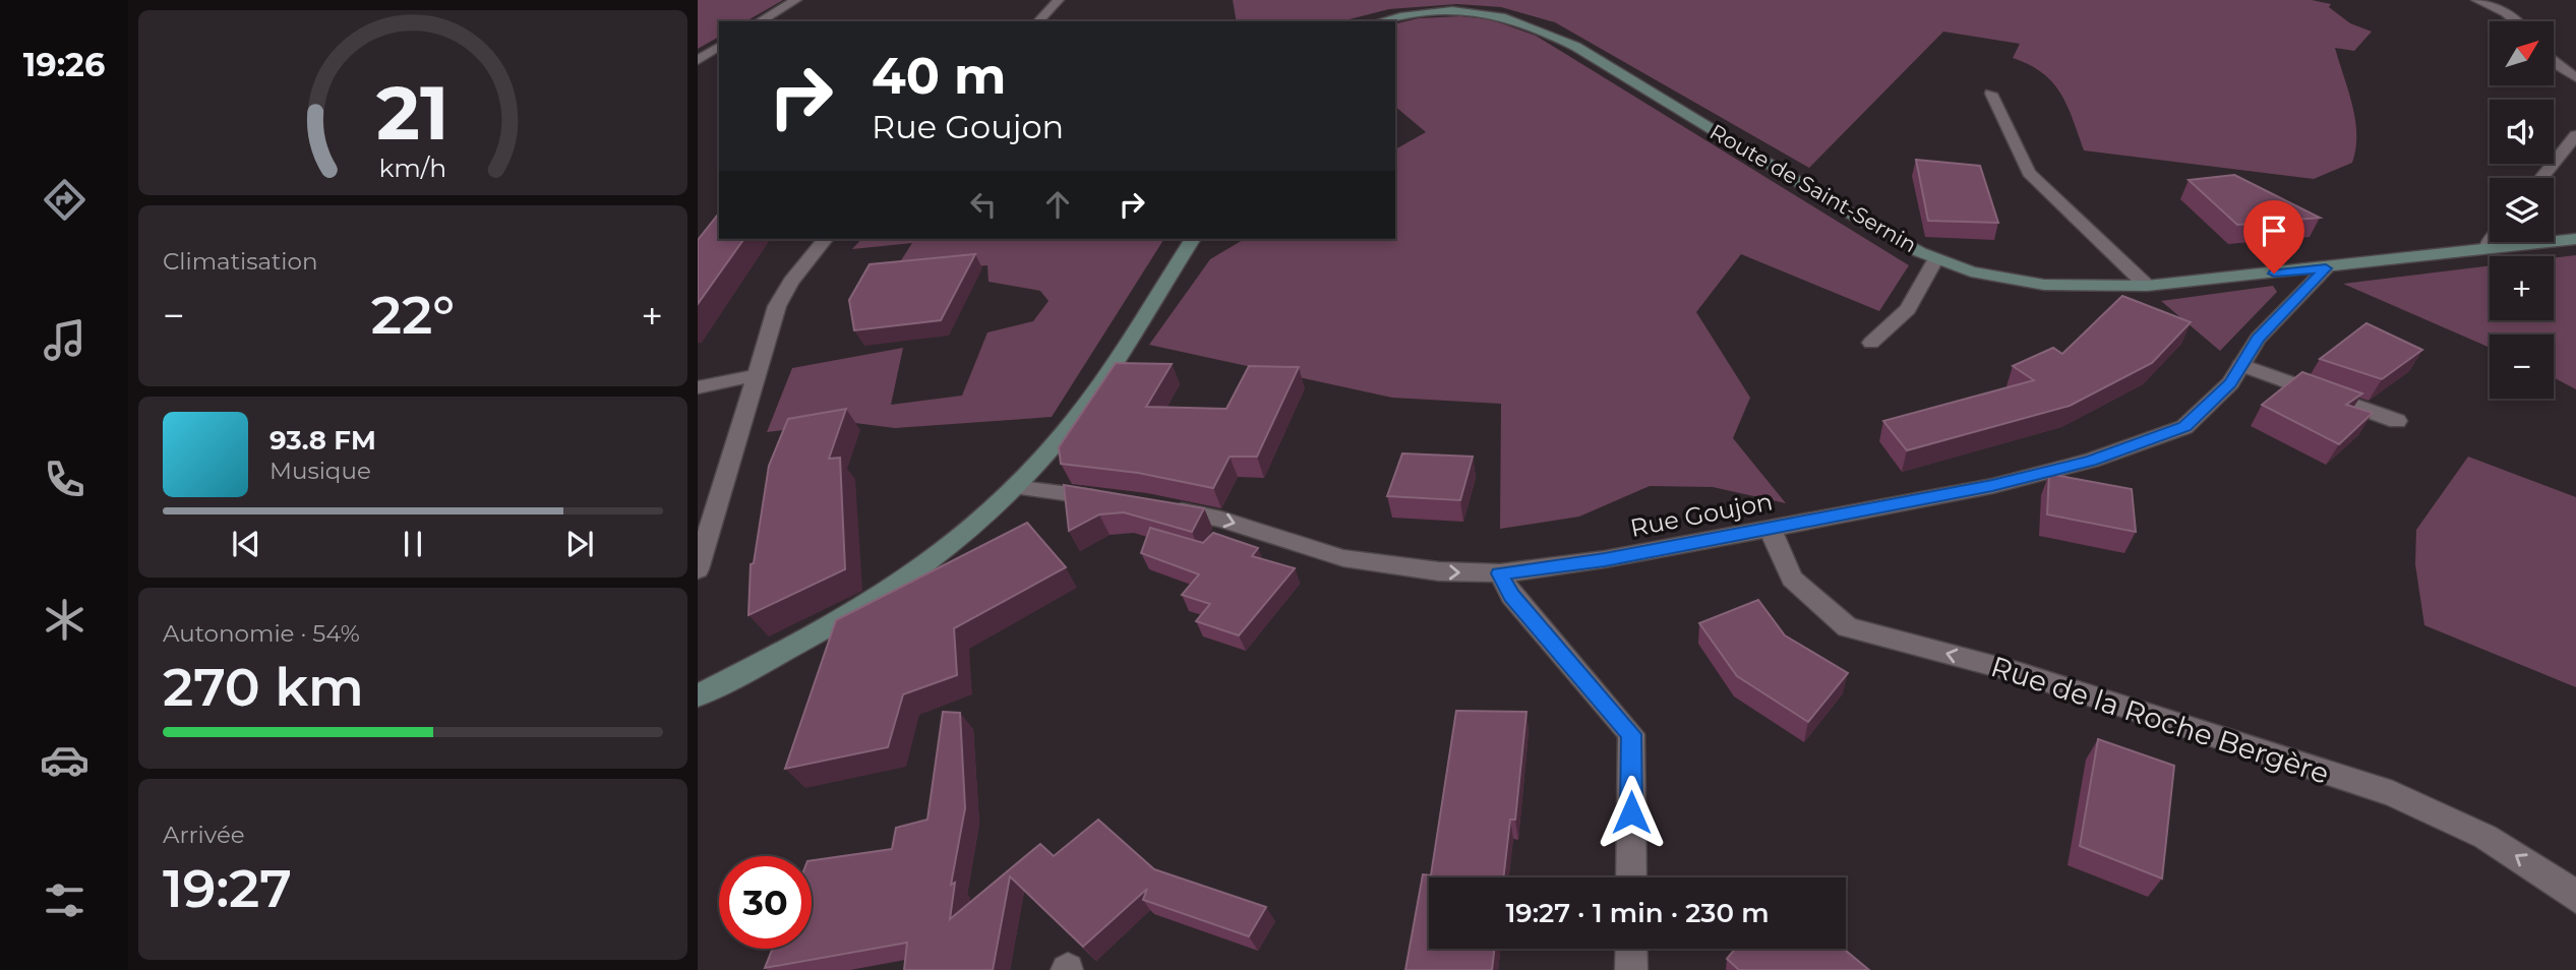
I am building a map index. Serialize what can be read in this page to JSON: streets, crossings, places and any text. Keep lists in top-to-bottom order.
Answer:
{
  "streets": {
    "street": ["Route de Saint-Sernin", "Rue Goujon", "Rue de la Roche Bergère"]
  },
  "crossings": [
    ["Route de Saint-Sernin", "Rue Goujon"],
    ["Rue Goujon", "Rue de la Roche Bergère"]
  ],
  "one_way": ["Rue de la Roche Bergère"],
  "north": "top right",
  "page": {
    "tabs": "19:26",
    "map_buttons": ["+", "−"],
    "turn": ["40 m", "Rue Goujon"],
    "tile": [
      "Climatisation",
      ["Autonomie · 54%", "270 km"],
      ["Arrivée", "19:27"]
    ],
    "heat": ["−", "22°", "+"],
    "song": ["93.8 FM", "Musique"],
    "limit": "30",
    "trip": "19:27 · 1 min · 230 m",
    "gauge": ["21", "km/h"]
  }
}
